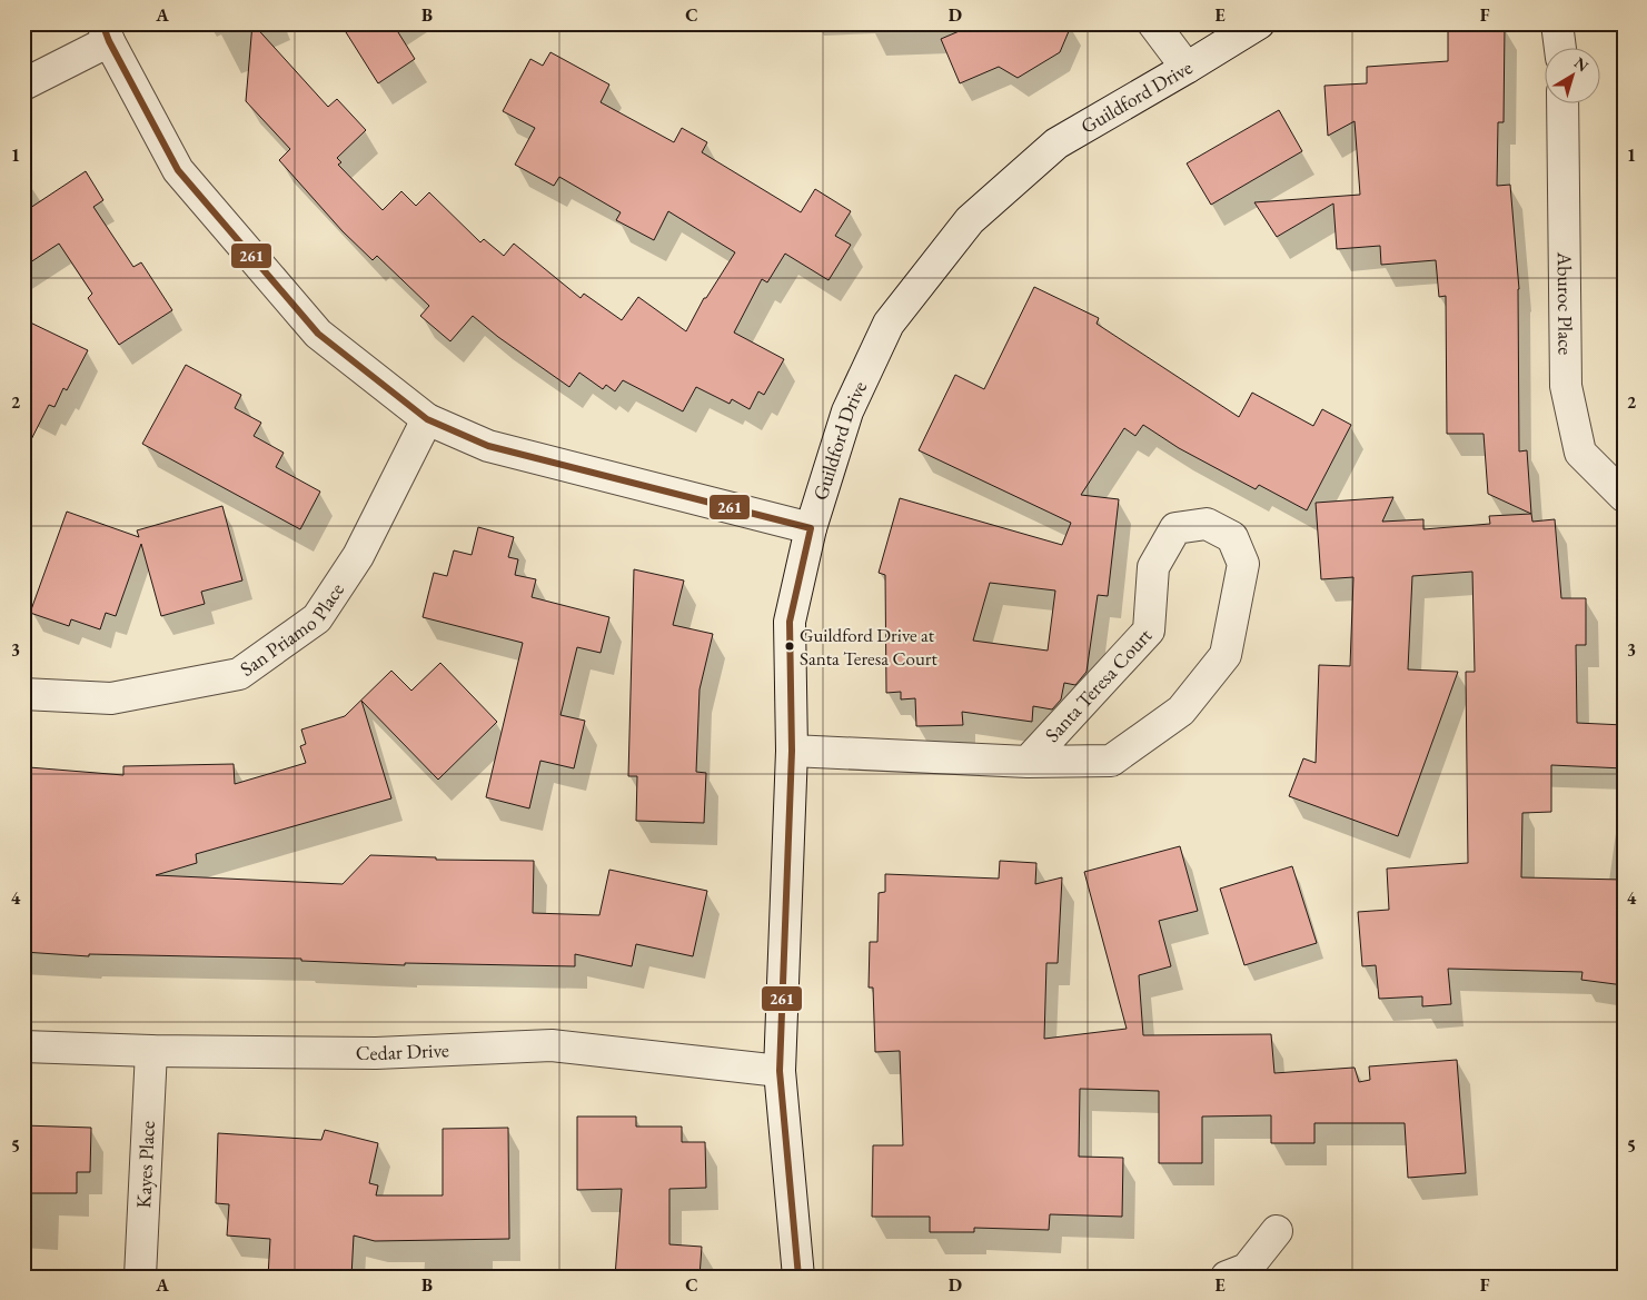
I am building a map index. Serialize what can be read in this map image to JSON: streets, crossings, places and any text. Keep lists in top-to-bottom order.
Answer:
{
  "streets": {
    "street": [
      "Guildford Drive",
      "Aburoc Place",
      "San Priamo Place",
      "Santa Teresa Court",
      "Cedar Drive",
      "Kayes Place"
    ]
  },
  "crossings": [
    ["Guildford Drive", "Santa Teresa Court"],
    ["Guildford Drive", "Cedar Drive"],
    ["Cedar Drive", "Kayes Place"]
  ],
  "places": ["Guildford Drive at Santa Teresa Court"],
  "lines": ["transit line 261"],
  "north": "top right",
  "grid": {
    "columns": [
      "A",
      "B",
      "C",
      "D",
      "E",
      "F"
    ],
    "rows": [
      "1",
      "2",
      "3",
      "4",
      "5"
    ]
  }
}
